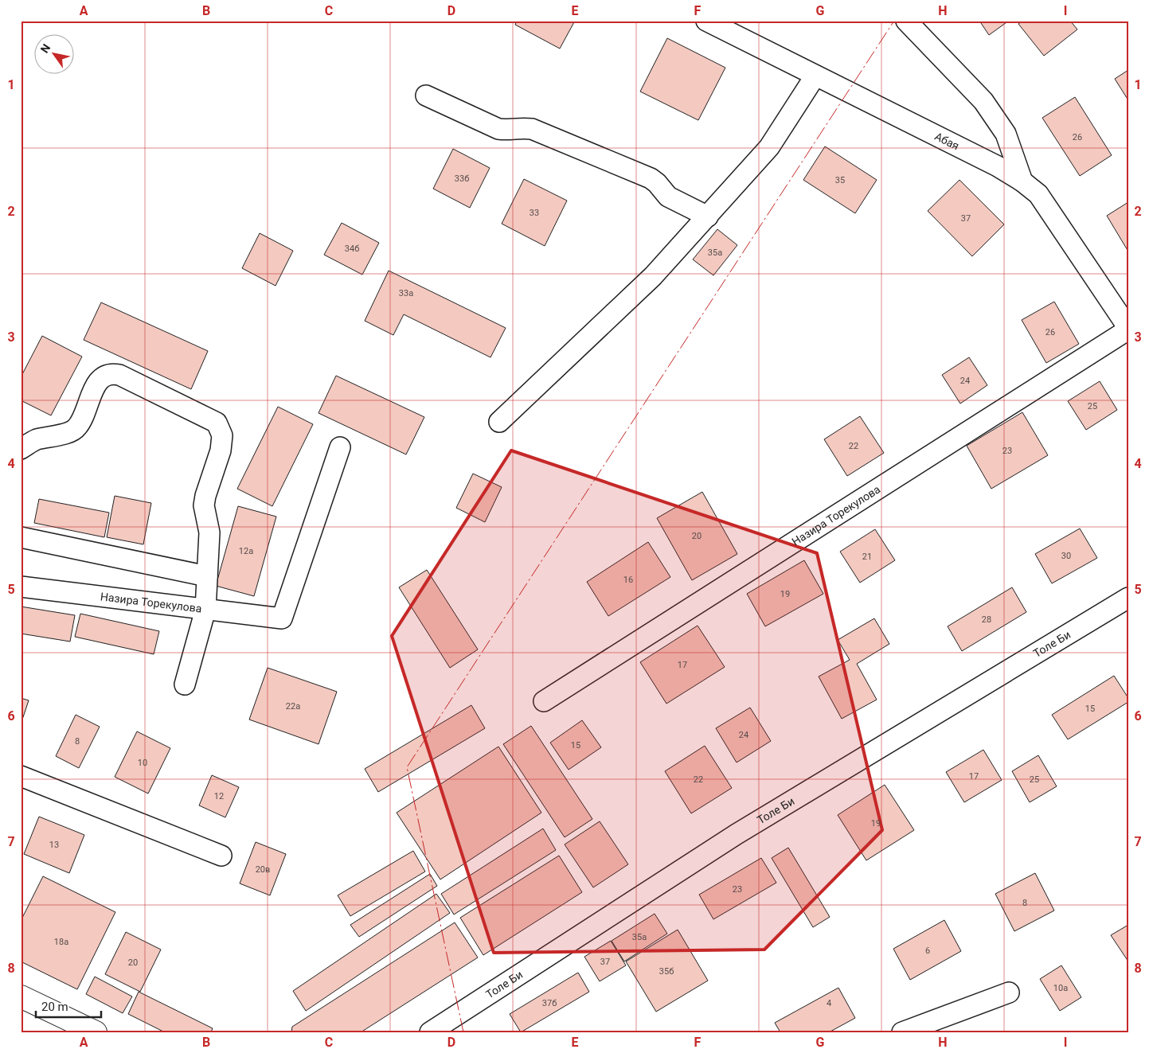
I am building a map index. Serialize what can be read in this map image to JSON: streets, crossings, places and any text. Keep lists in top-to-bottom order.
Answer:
{
  "streets": {
    "street": ["Абая", "Назира Торекулова", "Толе Би"]
  },
  "crossings": [
    ["Абая", "Назира Торекулова"]
  ],
  "house_numbers": [
    "26",
    "33б",
    "35",
    "33",
    "37",
    "34б",
    "35а",
    "33а",
    "26",
    "24",
    "25",
    "22",
    "23",
    "20",
    "12а",
    "30",
    "21",
    "16",
    "19",
    "28",
    "17",
    "22а",
    "15",
    "24",
    "8",
    "15",
    "10",
    "17",
    "22",
    "25",
    "12",
    "19",
    "13",
    "20в",
    "23",
    "8",
    "35а",
    "18а",
    "6",
    "37",
    "20",
    "35б",
    "10а",
    "37б",
    "4"
  ],
  "scale_bar": "20 m",
  "north": "top left",
  "grid": {
    "columns": [
      "A",
      "B",
      "C",
      "D",
      "E",
      "F",
      "G",
      "H",
      "I"
    ],
    "rows": [
      "1",
      "2",
      "3",
      "4",
      "5",
      "6",
      "7",
      "8"
    ]
  }
}
